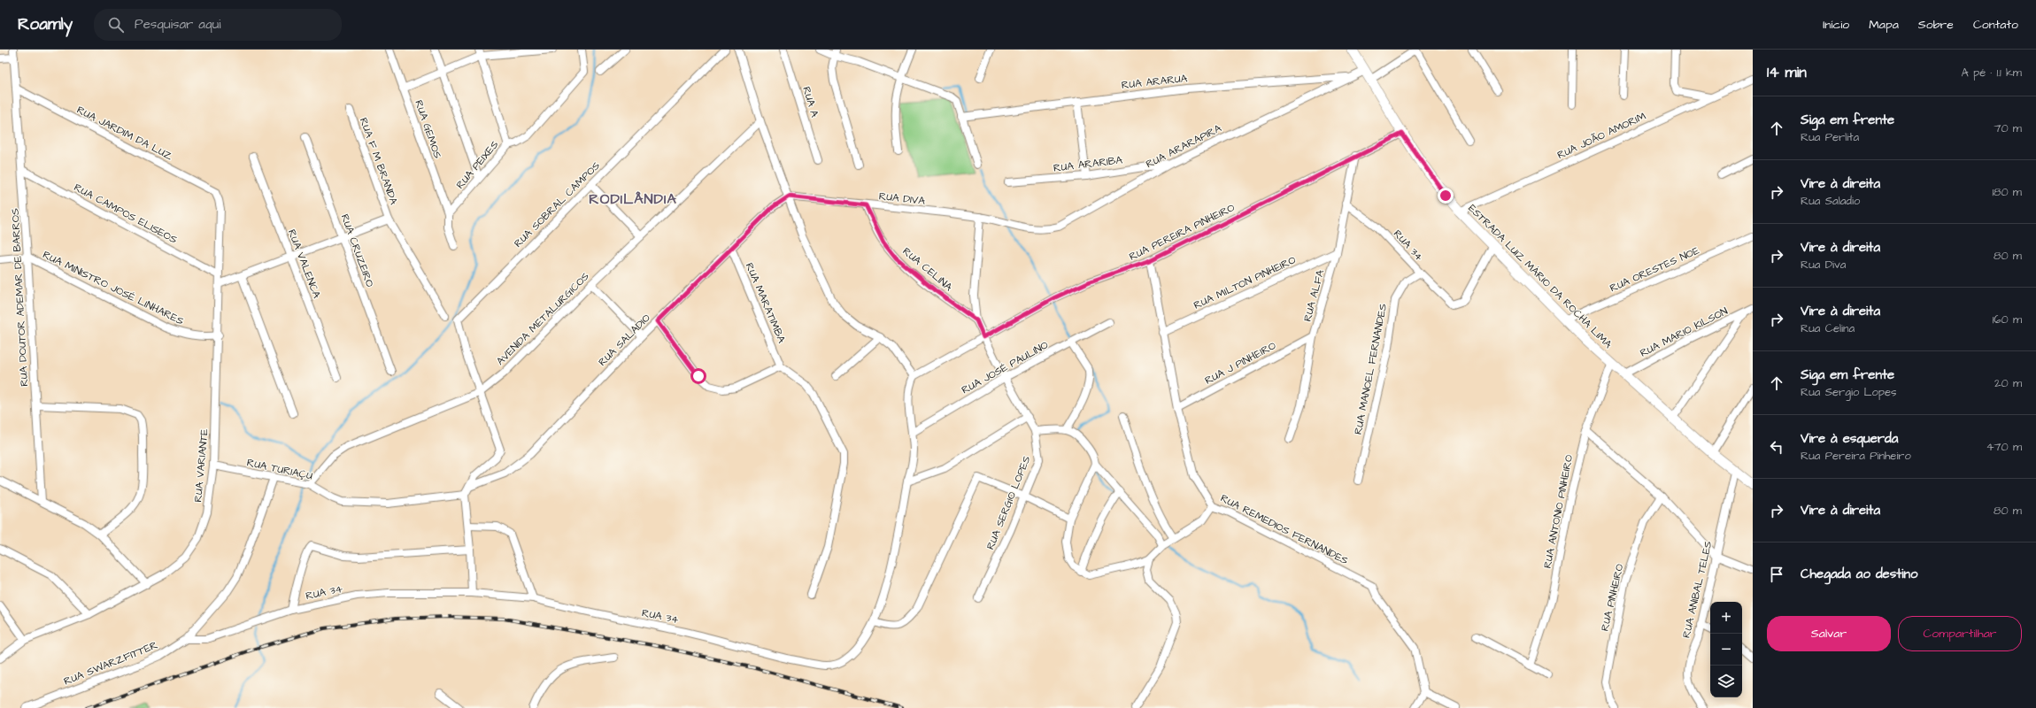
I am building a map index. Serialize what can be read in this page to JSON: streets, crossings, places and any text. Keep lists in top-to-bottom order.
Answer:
{
  "streets": {
    "main road": ["ESTRADA LUIZ MÁRIO DA ROCHA LIMA"],
    "street": [
      "RUA ARARUA",
      "RUA A",
      "RUA GEMOS",
      "RUA JARDIM DA LUZ",
      "RUA JOÃO AMORIM",
      "RUA ARARAPIRA",
      "RUA F M BRANDA",
      "RUA ARARIBA",
      "RUA PEIXES",
      "RUA DIVA",
      "RUA SOBRAL CAMPOS",
      "RUA CAMPOS ELISEOS",
      "RUA PEREIRA PINHEIRO",
      "RUA 34",
      "RUA CRUZEIRO",
      "RUA VALENCA",
      "RUA CELINA",
      "RUA ORESTES NOE",
      "RUA MILTON PINHEIRO",
      "RUA MINISTRO JOSÉ LINHARES",
      "RUA ALFA",
      "RUA DOUTOR ADEMAR DE BARROS",
      "RUA MARATIMBA",
      "AVENIDA METALURGICOS",
      "RUA MARIO KILSON",
      "RUA SALADIO",
      "RUA J PINHEIRO",
      "RUA JOSÉ PAULINO",
      "RUA MANOEL FERNANDES",
      "RUA VARIANTE",
      "RUA TURIAÇU",
      "RUA SERGIO LOPES",
      "RUA ANTONIO PINHEIRO",
      "RUA REMEDIOS FERNANDES",
      "RUA ANIBAL TELES",
      "RUA PINHEIRO",
      "RUA SWARZFITTER"
    ]
  },
  "crossings": [
    ["RUA ARARUA", "RUA ARARAPIRA"],
    ["RUA GEMOS", "RUA PEIXES"],
    ["RUA JARDIM DA LUZ", "RUA DOUTOR ADEMAR DE BARROS"],
    ["RUA JARDIM DA LUZ", "RUA VARIANTE"],
    ["RUA JOÃO AMORIM", "ESTRADA LUIZ MÁRIO DA ROCHA LIMA"],
    ["RUA ARARAPIRA", "RUA ARARIBA"],
    ["RUA ARARAPIRA", "RUA DIVA"],
    ["RUA ARARAPIRA", "ESTRADA LUIZ MÁRIO DA ROCHA LIMA"],
    ["RUA DIVA", "RUA CELINA"],
    ["RUA DIVA", "RUA SALADIO"],
    ["RUA SOBRAL CAMPOS", "AVENIDA METALURGICOS"],
    ["RUA CAMPOS ELISEOS", "RUA DOUTOR ADEMAR DE BARROS"],
    ["RUA CAMPOS ELISEOS", "RUA VARIANTE"],
    ["RUA PEREIRA PINHEIRO", "RUA 34"],
    ["RUA PEREIRA PINHEIRO", "ESTRADA LUIZ MÁRIO DA ROCHA LIMA"],
    ["RUA PEREIRA PINHEIRO", "RUA ALFA"],
    ["RUA PEREIRA PINHEIRO", "RUA SERGIO LOPES"],
    ["RUA PEREIRA PINHEIRO", "RUA REMEDIOS FERNANDES"],
    ["RUA 34", "ESTRADA LUIZ MÁRIO DA ROCHA LIMA"],
    ["RUA 34", "RUA ALFA"],
    ["RUA 34", "RUA JOSÉ PAULINO"],
    ["RUA 34", "RUA MANOEL FERNANDES"],
    ["RUA 34", "RUA SWARZFITTER"],
    ["RUA CELINA", "RUA SERGIO LOPES"],
    ["RUA ORESTES NOE", "ESTRADA LUIZ MÁRIO DA ROCHA LIMA"],
    ["ESTRADA LUIZ MÁRIO DA ROCHA LIMA", "RUA MARIO KILSON"],
    ["ESTRADA LUIZ MÁRIO DA ROCHA LIMA", "RUA ANTONIO PINHEIRO"],
    ["ESTRADA LUIZ MÁRIO DA ROCHA LIMA", "RUA ANIBAL TELES"],
    ["RUA MILTON PINHEIRO", "RUA ALFA"],
    ["RUA MILTON PINHEIRO", "RUA REMEDIOS FERNANDES"],
    ["RUA MINISTRO JOSÉ LINHARES", "RUA DOUTOR ADEMAR DE BARROS"],
    ["RUA MINISTRO JOSÉ LINHARES", "RUA VARIANTE"],
    ["RUA ALFA", "RUA J PINHEIRO"],
    ["RUA MARATIMBA", "RUA SALADIO"],
    ["AVENIDA METALURGICOS", "RUA TURIAÇU"],
    ["RUA J PINHEIRO", "RUA REMEDIOS FERNANDES"],
    ["RUA JOSÉ PAULINO", "RUA SERGIO LOPES"],
    ["RUA VARIANTE", "RUA TURIAÇU"],
    ["RUA TURIAÇU", "RUA SWARZFITTER"]
  ],
  "districts": ["RODILÂNDIA"],
  "page": {
    "header": "Roamly",
    "search": "Pesquisar aqui",
    "nav": [
      "Início",
      "Mapa",
      "Sobre",
      "Contato"
    ],
    "heading": ["14 min", "A pé · 1.1 km"],
    "list": [
      ["Siga em frente", "Rua Perlita", "70 m"],
      ["Vire à direita", "Rua Saladio", "180 m"],
      ["Vire à direita", "Rua Diva", "80 m"],
      ["Vire à direita", "Rua Celina", "160 m"],
      ["Siga em frente", "Rua Sergio Lopes", "20 m"],
      ["Vire à esquerda", "Rua Pereira Pinheiro", "470 m"],
      ["Vire à direita", "80 m"],
      "Chegada ao destino"
    ],
    "map_buttons": ["+", "−"],
    "buttons": ["Salvar", "Compartilhar"]
  }
}
